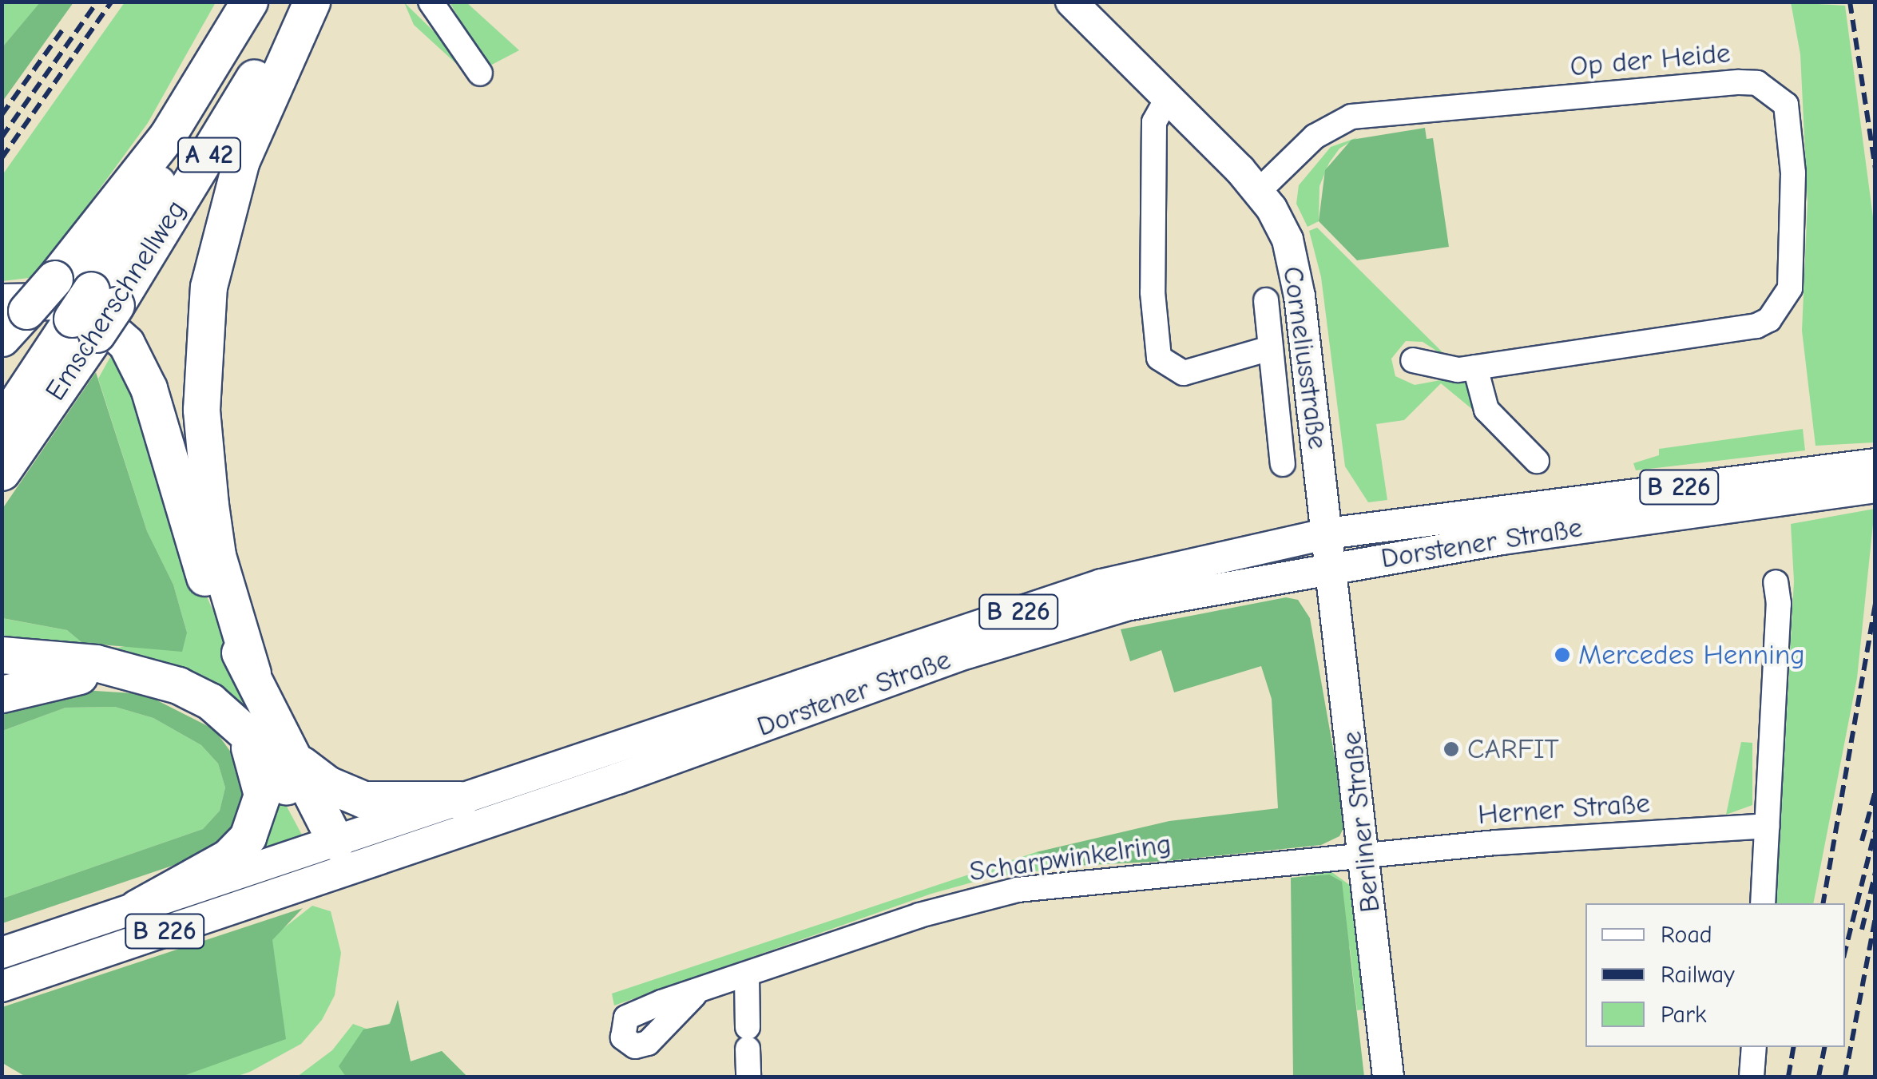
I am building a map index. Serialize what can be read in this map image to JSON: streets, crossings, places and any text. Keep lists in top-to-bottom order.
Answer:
{
  "streets": {
    "highway": ["A 42", "Emscherschnellweg"],
    "main road": [
      "Corneliusstraße",
      "B 226",
      "Dorstener Straße",
      "Berliner Straße"
    ],
    "street": ["Op der Heide", "Herner Straße", "Scharpwinkelring"]
  },
  "crossings": [
    ["Op der Heide", "Corneliusstraße"],
    ["A 42", "Emscherschnellweg"],
    ["Corneliusstraße", "Dorstener Straße"],
    ["Corneliusstraße", "Berliner Straße"],
    ["Dorstener Straße", "Berliner Straße"],
    ["Herner Straße", "Berliner Straße"],
    ["Herner Straße", "Scharpwinkelring"],
    ["Berliner Straße", "Scharpwinkelring"]
  ],
  "places": ["Mercedes Henning", "CARFIT"],
  "legend": ["Road", "Railway", "Park"]
}
